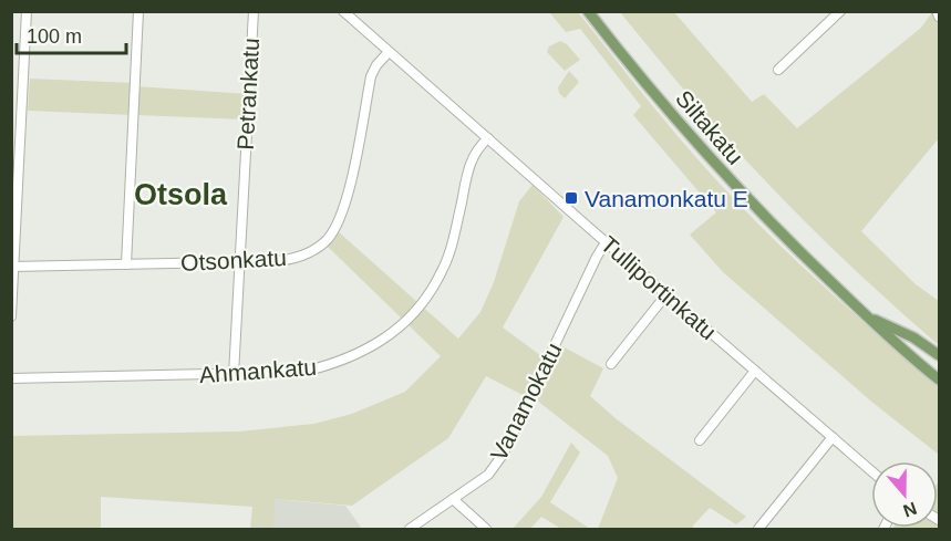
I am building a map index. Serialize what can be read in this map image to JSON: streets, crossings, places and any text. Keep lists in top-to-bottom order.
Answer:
{
  "streets": {
    "main road": ["Siltakatu"],
    "street": [
      "Petrankatu",
      "Otsonkatu",
      "Tulliportinkatu",
      "Ahmankatu",
      "Vanamokatu"
    ]
  },
  "crossings": [
    ["Petrankatu", "Otsonkatu"],
    ["Petrankatu", "Ahmankatu"],
    ["Otsonkatu", "Tulliportinkatu"],
    ["Tulliportinkatu", "Ahmankatu"],
    ["Tulliportinkatu", "Vanamokatu"]
  ],
  "districts": ["Otsola"],
  "places": {
    "transit": ["Vanamonkatu E"]
  },
  "scale_bar": "100 m",
  "north": "bottom"
}
